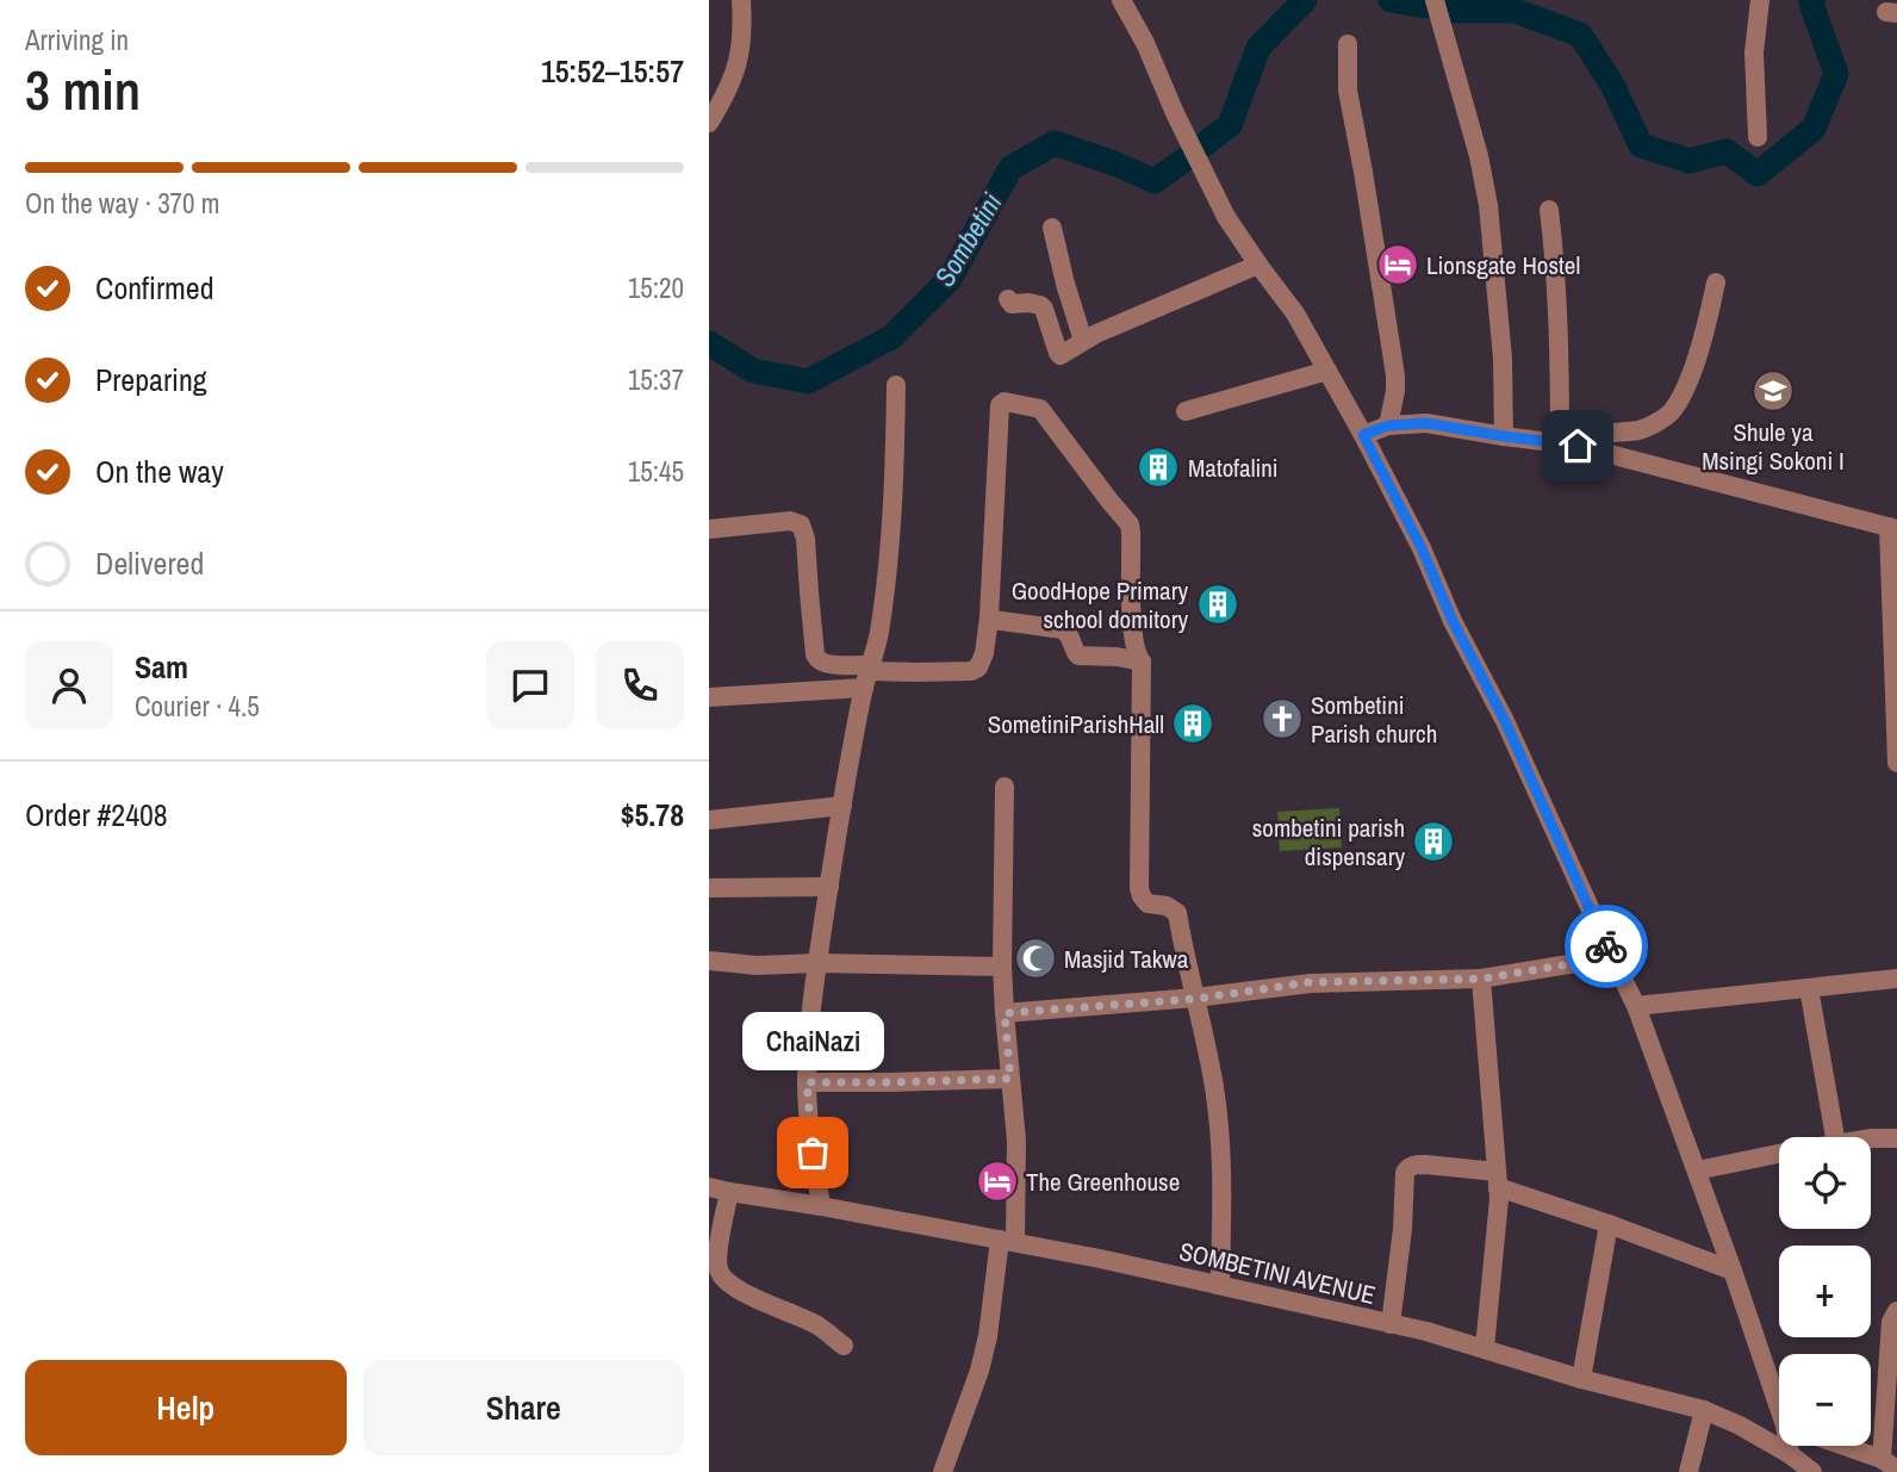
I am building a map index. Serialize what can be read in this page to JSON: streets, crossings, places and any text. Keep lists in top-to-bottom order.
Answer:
{
  "streets": {
    "street": ["SOMBETINI AVENUE"]
  },
  "water": ["Sombetini"],
  "places": {
    "hotel": ["Lionsgate Hostel", "The Greenhouse"],
    "school or university": ["Shule ya Msingi Sokoni I"],
    "building": [
      "Matofalini",
      "GoodHope Primary school domitory",
      "SometiniParishHall",
      "sombetini parish dispensary"
    ],
    "church": ["Sombetini Parish church"],
    "mosque": ["Masjid Takwa"],
    "other": ["ChaiNazi"]
  },
  "page": {
    "heading": ["3 min", "Arriving in", "15:52–15:57"],
    "panel": [
      "Sam",
      "Courier · 4.5",
      "Order #2408",
      "$5.78"
    ],
    "bar": "On the way · 370 m",
    "list": [
      ["Confirmed", "15:20"],
      ["Preparing", "15:37"],
      ["On the way", "15:45"],
      "Delivered"
    ],
    "bubble": "ChaiNazi",
    "map_buttons": ["+", "−"],
    "buttons": ["Help", "Share"]
  }
}
